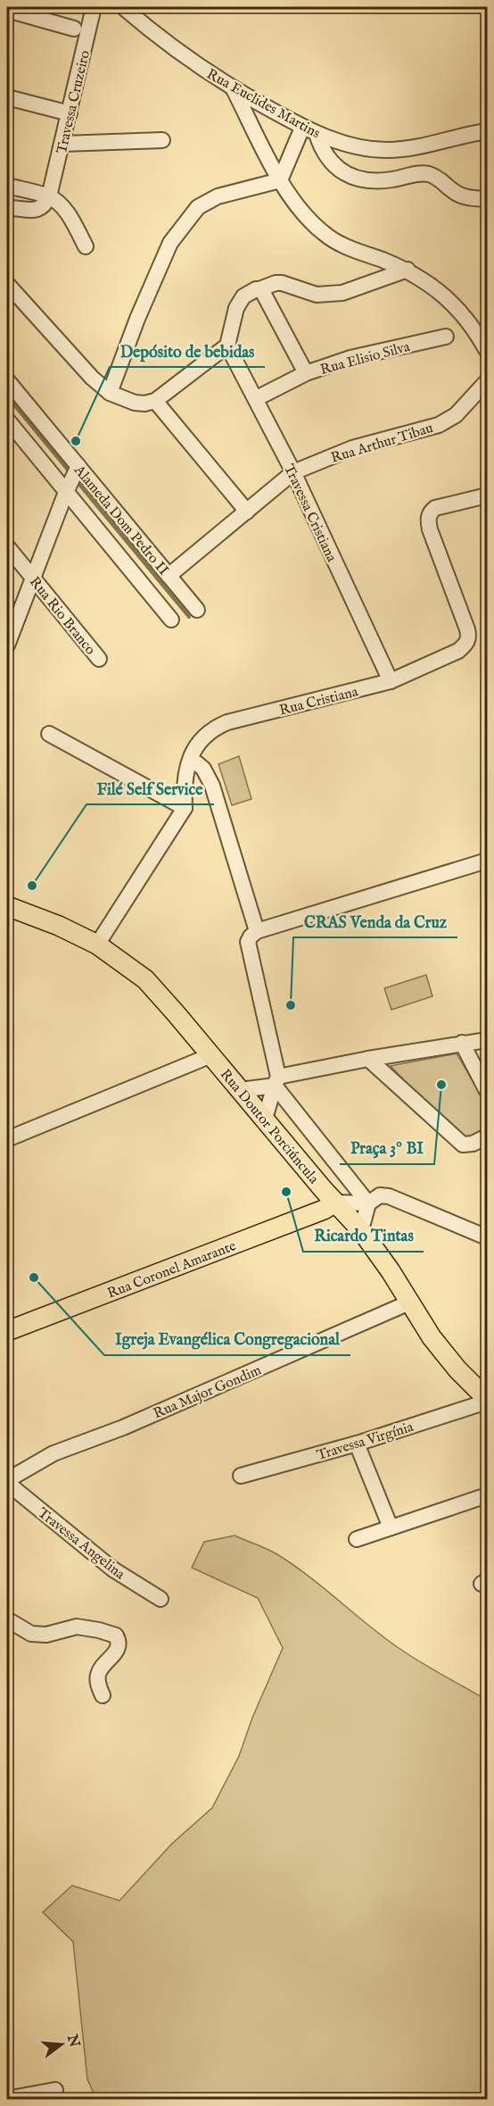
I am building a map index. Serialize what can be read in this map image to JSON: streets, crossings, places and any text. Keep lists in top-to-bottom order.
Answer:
{
  "streets": {
    "main road": ["Rua Doutor Porciúncula", "Rua Coronel Amarante"],
    "street": [
      "Travessa Cruzeiro",
      "Rua Euclides Martins",
      "Rua Elisio Silva",
      "Rua Arthur Tibau",
      "Travessa Cristiana",
      "Alameda Dom Pedro II",
      "Rua Rio Branco",
      "Rua Cristiana",
      "Rua Major Gondim",
      "Travessa Virgínia",
      "Travessa Angelina"
    ]
  },
  "crossings": [
    ["Rua Elisio Silva", "Travessa Cristiana"],
    ["Rua Arthur Tibau", "Travessa Cristiana"],
    ["Rua Arthur Tibau", "Alameda Dom Pedro II"],
    ["Travessa Cristiana", "Rua Cristiana"],
    ["Rua Doutor Porciúncula", "Rua Coronel Amarante"],
    ["Rua Doutor Porciúncula", "Rua Major Gondim"],
    ["Rua Doutor Porciúncula", "Travessa Virgínia"],
    ["Rua Major Gondim", "Travessa Angelina"]
  ],
  "places": [
    "Depósito de bebidas",
    "Filé Self Service",
    "CRAS Venda da Cruz",
    "Praça 3º BI",
    "Ricardo Tintas",
    "Igreja Evangélica Congregacional"
  ],
  "north": "right"
}
